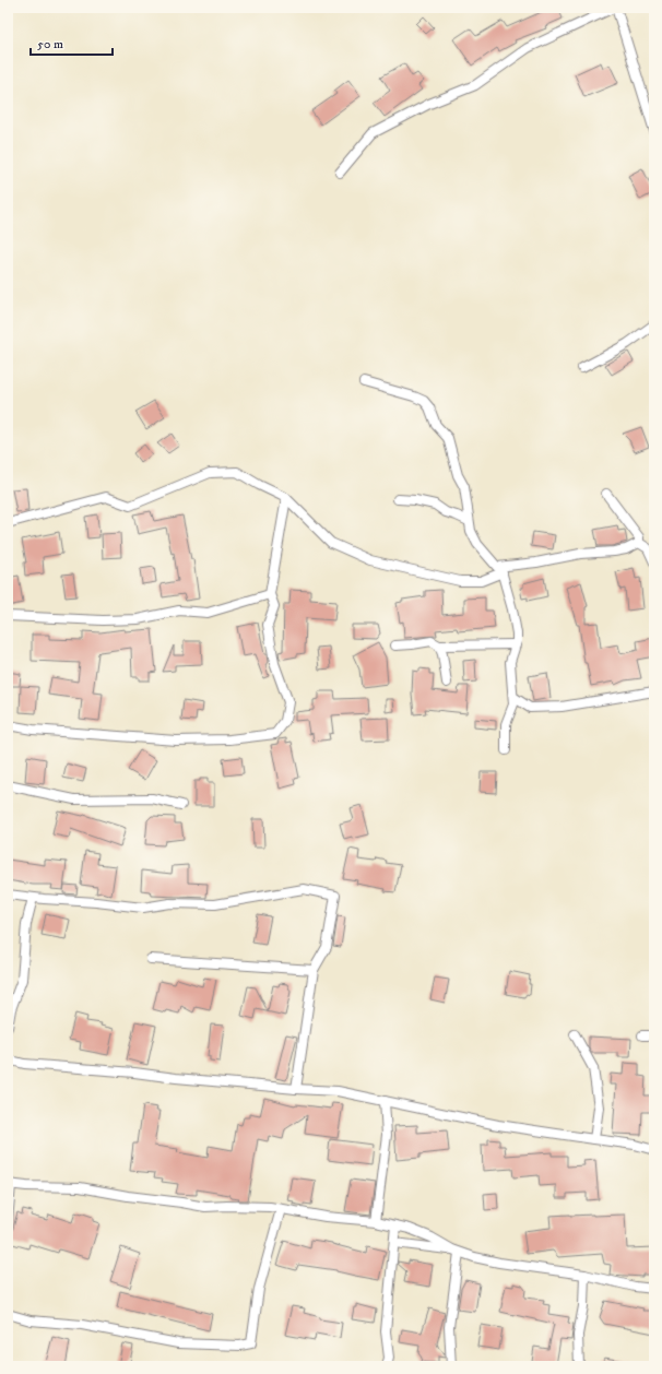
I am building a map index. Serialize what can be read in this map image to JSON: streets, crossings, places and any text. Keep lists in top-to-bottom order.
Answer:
{
  "scale_bar": "50 m"
}
